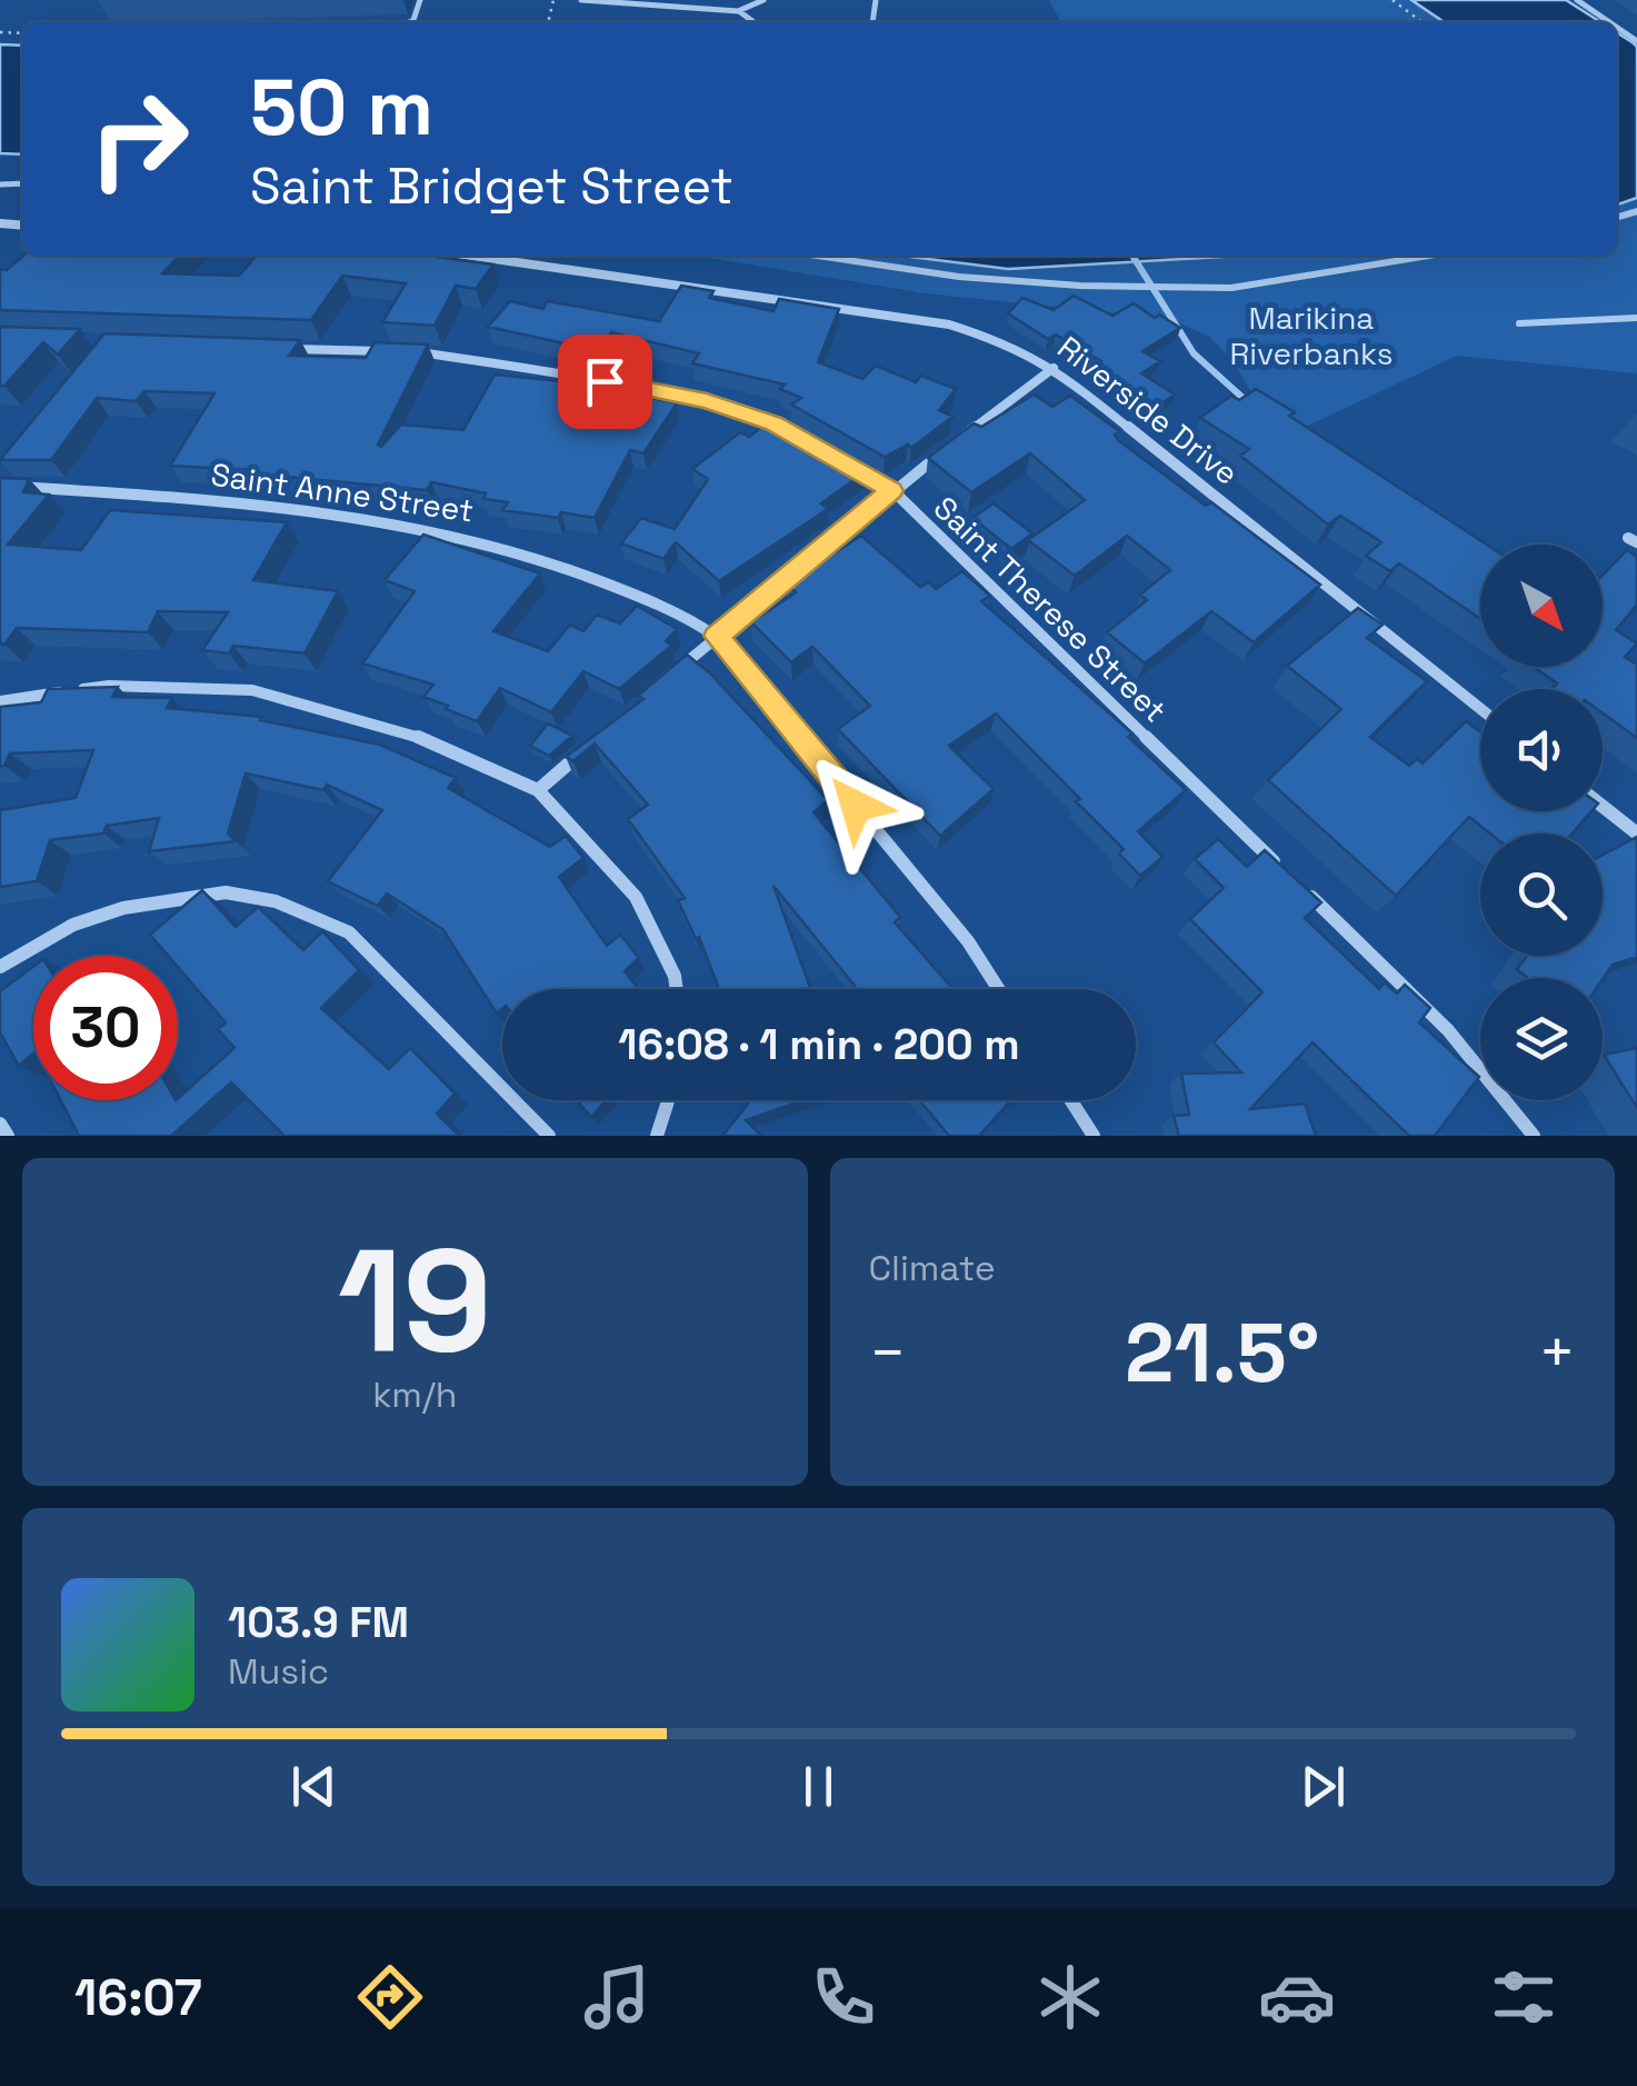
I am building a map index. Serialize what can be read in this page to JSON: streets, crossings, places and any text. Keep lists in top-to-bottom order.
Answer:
{
  "streets": {
    "street": ["Riverside Drive", "Saint Anne Street", "Saint Therese Street"]
  },
  "parks": ["Marikina Riverbanks"],
  "north": "bottom right",
  "page": {
    "turn": ["50 m", "Saint Bridget Street"],
    "limit": "30",
    "trip": "16:08 · 1 min · 200 m",
    "tile": [
      ["19", "km/h"],
      "Climate"
    ],
    "heat": ["−", "21.5°", "+"],
    "song": ["103.9 FM", "Music"],
    "tabs": "16:07"
  }
}
